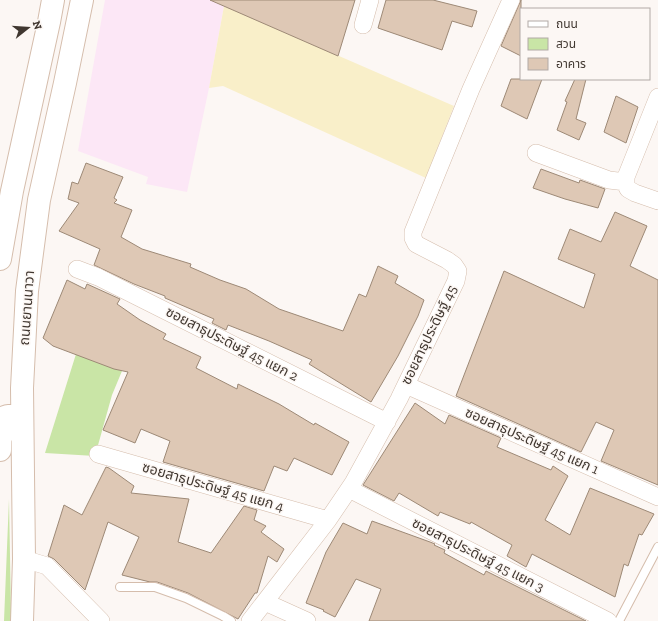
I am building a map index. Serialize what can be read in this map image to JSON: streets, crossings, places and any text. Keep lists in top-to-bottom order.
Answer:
{
  "streets": {
    "main road": ["ถนนยานนาวา"],
    "street": [
      "ซอยสาธุประดิษฐ์ 45",
      "ซอยสาธุประดิษฐ์ 45 แยก 2",
      "ซอยสาธุประดิษฐ์ 45 แยก 1",
      "ซอยสาธุประดิษฐ์ 45 แยก 4",
      "ซอยสาธุประดิษฐ์ 45 แยก 3"
    ]
  },
  "crossings": [
    ["ซอยสาธุประดิษฐ์ 45", "ซอยสาธุประดิษฐ์ 45 แยก 2"],
    ["ซอยสาธุประดิษฐ์ 45", "ซอยสาธุประดิษฐ์ 45 แยก 1"],
    ["ซอยสาธุประดิษฐ์ 45", "ซอยสาธุประดิษฐ์ 45 แยก 4"],
    ["ซอยสาธุประดิษฐ์ 45", "ซอยสาธุประดิษฐ์ 45 แยก 3"]
  ],
  "legend": ["ถนน", "สวน", "อาคาร"],
  "north": "right"
}
